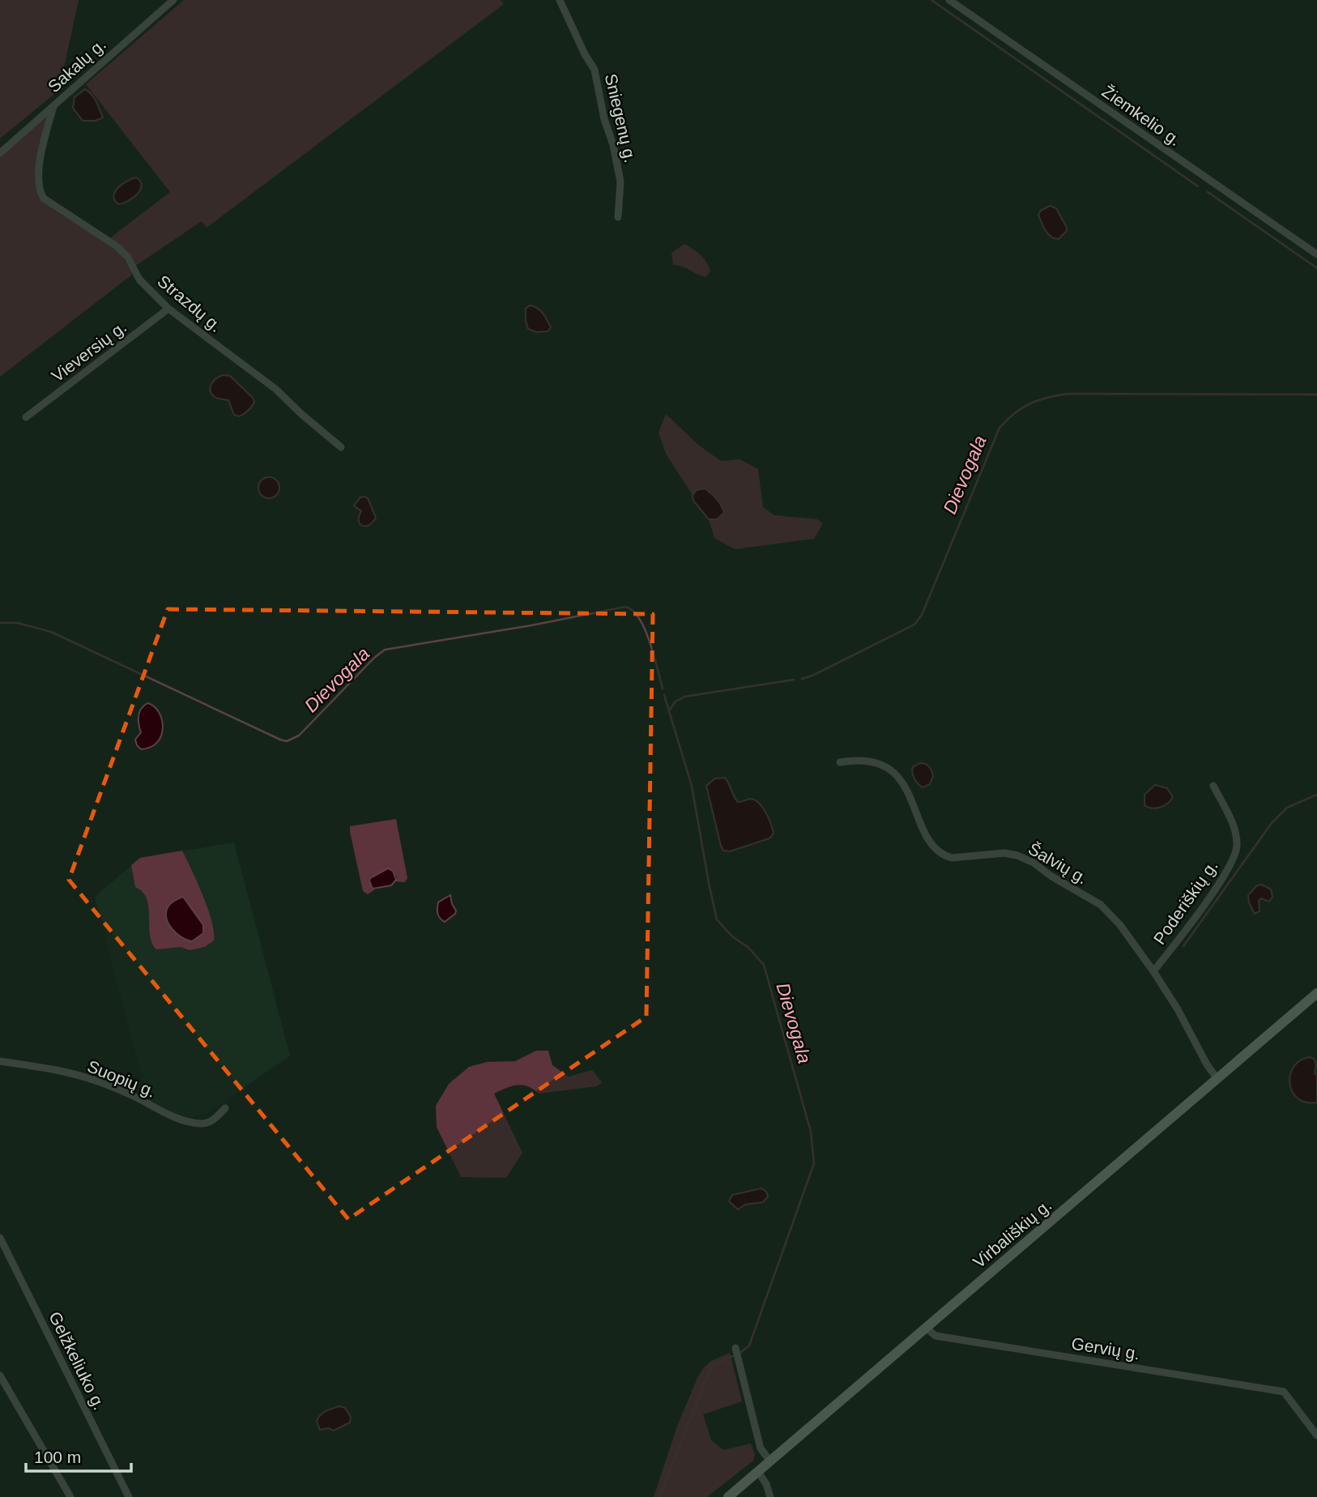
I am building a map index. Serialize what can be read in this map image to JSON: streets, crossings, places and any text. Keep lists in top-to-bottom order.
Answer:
{
  "streets": {
    "main road": ["Virbališkių g."],
    "street": [
      "Sakalų g.",
      "Žiemkelio g.",
      "Sniegenų g.",
      "Strazdų g.",
      "Vieversių g.",
      "Šalvių g.",
      "Poderiškių g.",
      "Suopių g.",
      "Gervių g.",
      "Gelžkeliuko g."
    ]
  },
  "crossings": [
    ["Sakalų g.", "Strazdų g."],
    ["Strazdų g.", "Vieversių g."],
    ["Šalvių g.", "Poderiškių g."],
    ["Šalvių g.", "Virbališkių g."],
    ["Virbališkių g.", "Gervių g."]
  ],
  "water": ["Dievogala"],
  "scale_bar": "100 m"
}
